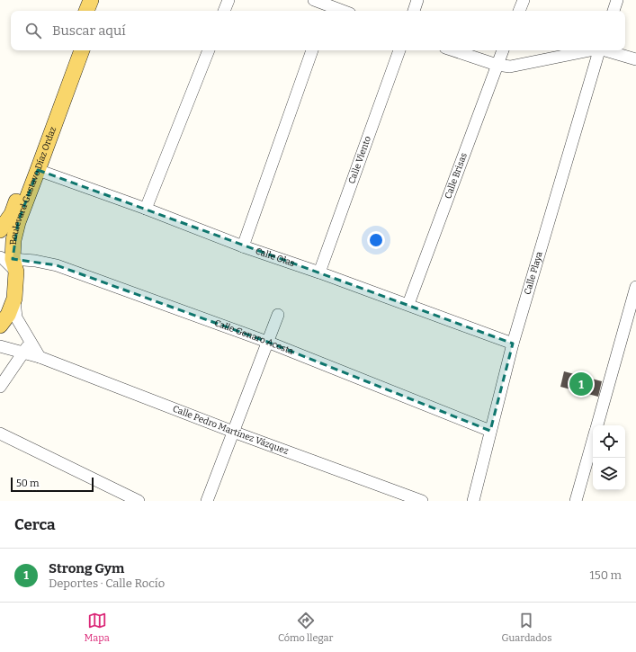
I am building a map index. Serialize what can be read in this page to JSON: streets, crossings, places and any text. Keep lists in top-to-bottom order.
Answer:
{
  "streets": {
    "main road": ["Boulevard Gustavo Díaz Ordaz"],
    "street": [
      "Calle Viento",
      "Calle Brisas",
      "Calle Olas",
      "Calle Playa",
      "Calle Genaro Acosta",
      "Calle Pedro Martínez Vázquez"
    ]
  },
  "crossings": [
    ["Calle Viento", "Calle Olas"],
    ["Calle Brisas", "Calle Olas"],
    ["Boulevard Gustavo Díaz Ordaz", "Calle Olas"],
    ["Boulevard Gustavo Díaz Ordaz", "Calle Genaro Acosta"],
    ["Calle Olas", "Calle Playa"],
    ["Calle Playa", "Calle Genaro Acosta"]
  ],
  "scale_bar": "50 m",
  "page": {
    "search": "Buscar aquí",
    "pins": "1",
    "scale": "50 m",
    "heading": "Cerca",
    "list": [
      {
        "mark": "1",
        "name": "Strong Gym",
        "note": "Deportes · Calle Rocío",
        "value": "150 m"
      }
    ],
    "nav": ["Mapa", "Cómo llegar", "Guardados"]
  }
}
